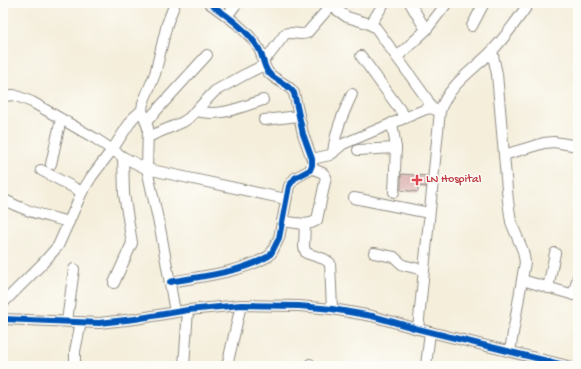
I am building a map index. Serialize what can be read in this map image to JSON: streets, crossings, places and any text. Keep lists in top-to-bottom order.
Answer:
{
  "places": {
    "health": ["LN Hospital"]
  }
}
